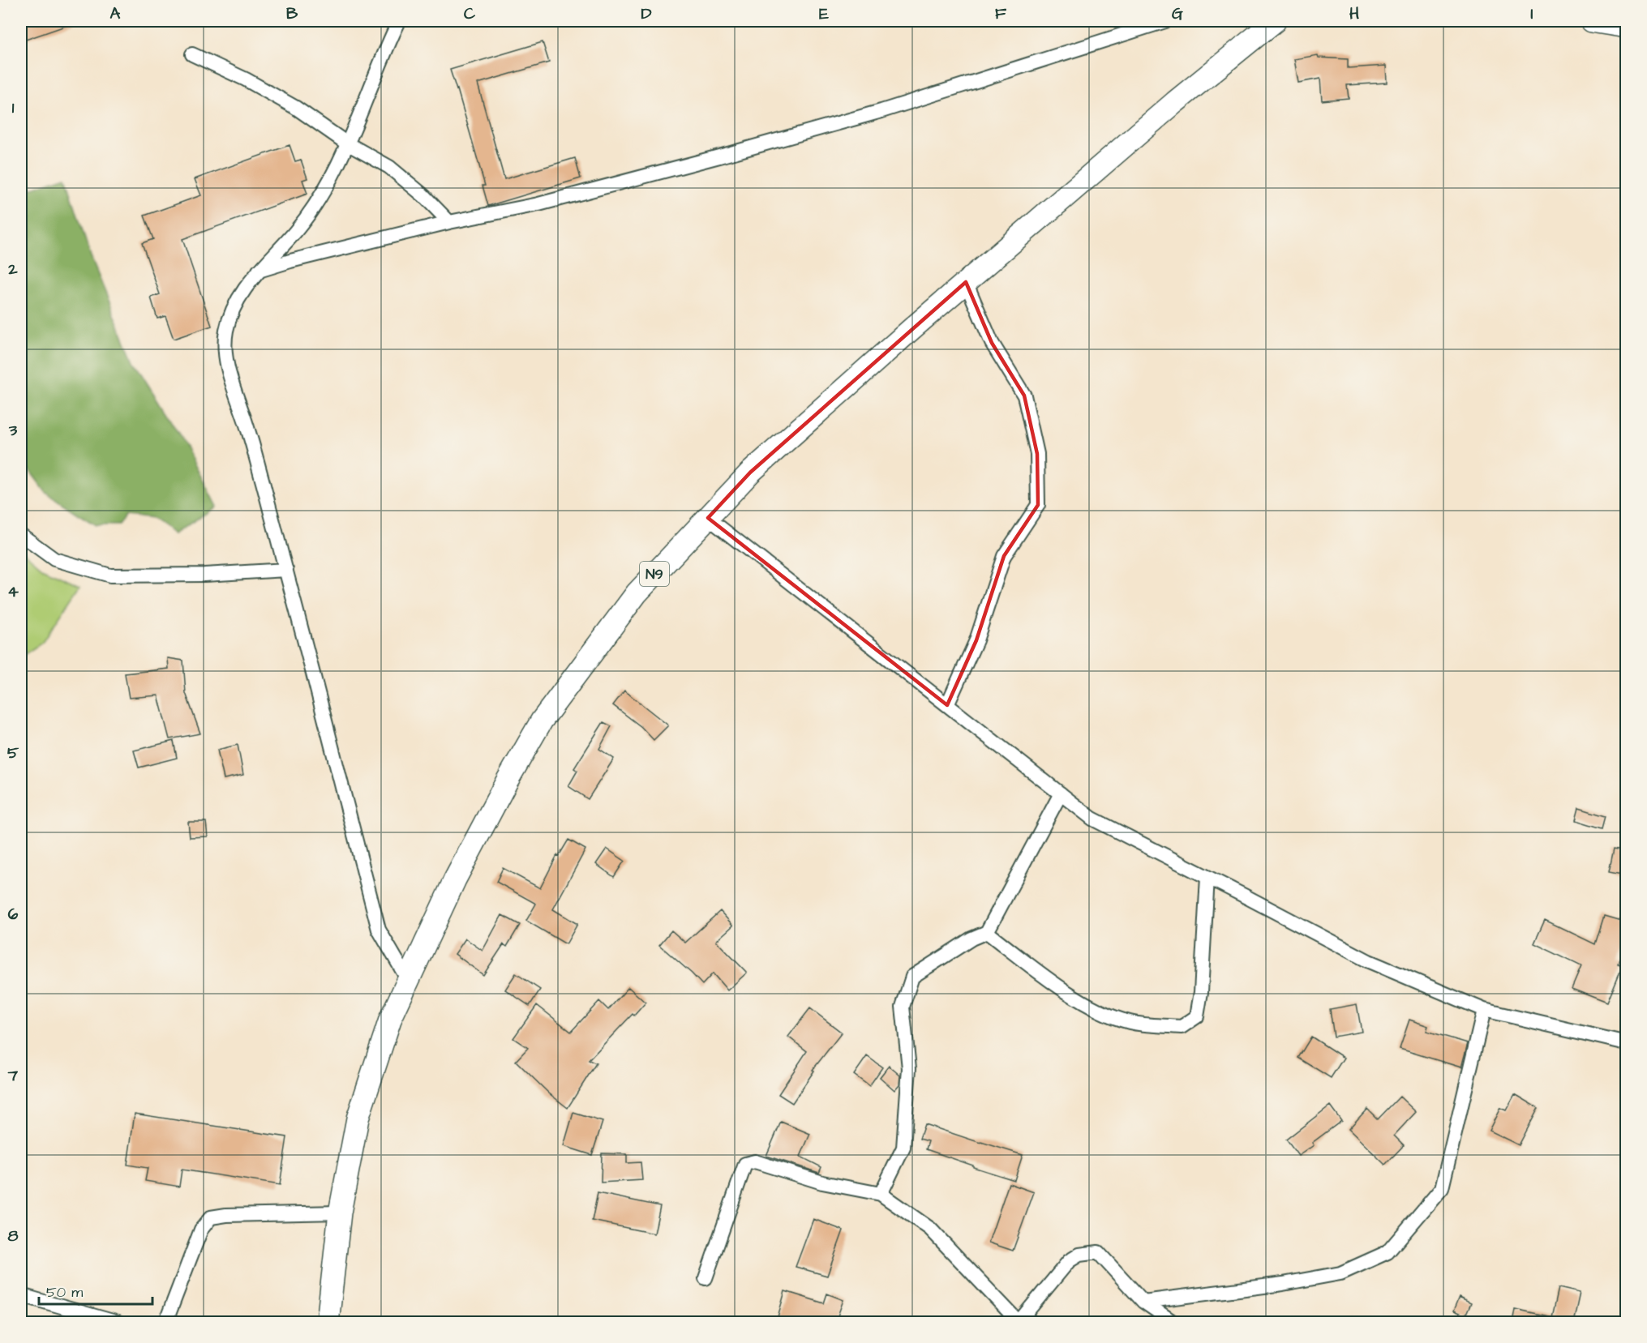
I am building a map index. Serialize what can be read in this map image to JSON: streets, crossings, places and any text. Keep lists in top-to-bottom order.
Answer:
{
  "streets": {
    "highway": ["N9"]
  },
  "scale_bar": "50 m",
  "grid": {
    "columns": [
      "A",
      "B",
      "C",
      "D",
      "E",
      "F",
      "G",
      "H",
      "I"
    ],
    "rows": [
      "1",
      "2",
      "3",
      "4",
      "5",
      "6",
      "7",
      "8"
    ]
  }
}
